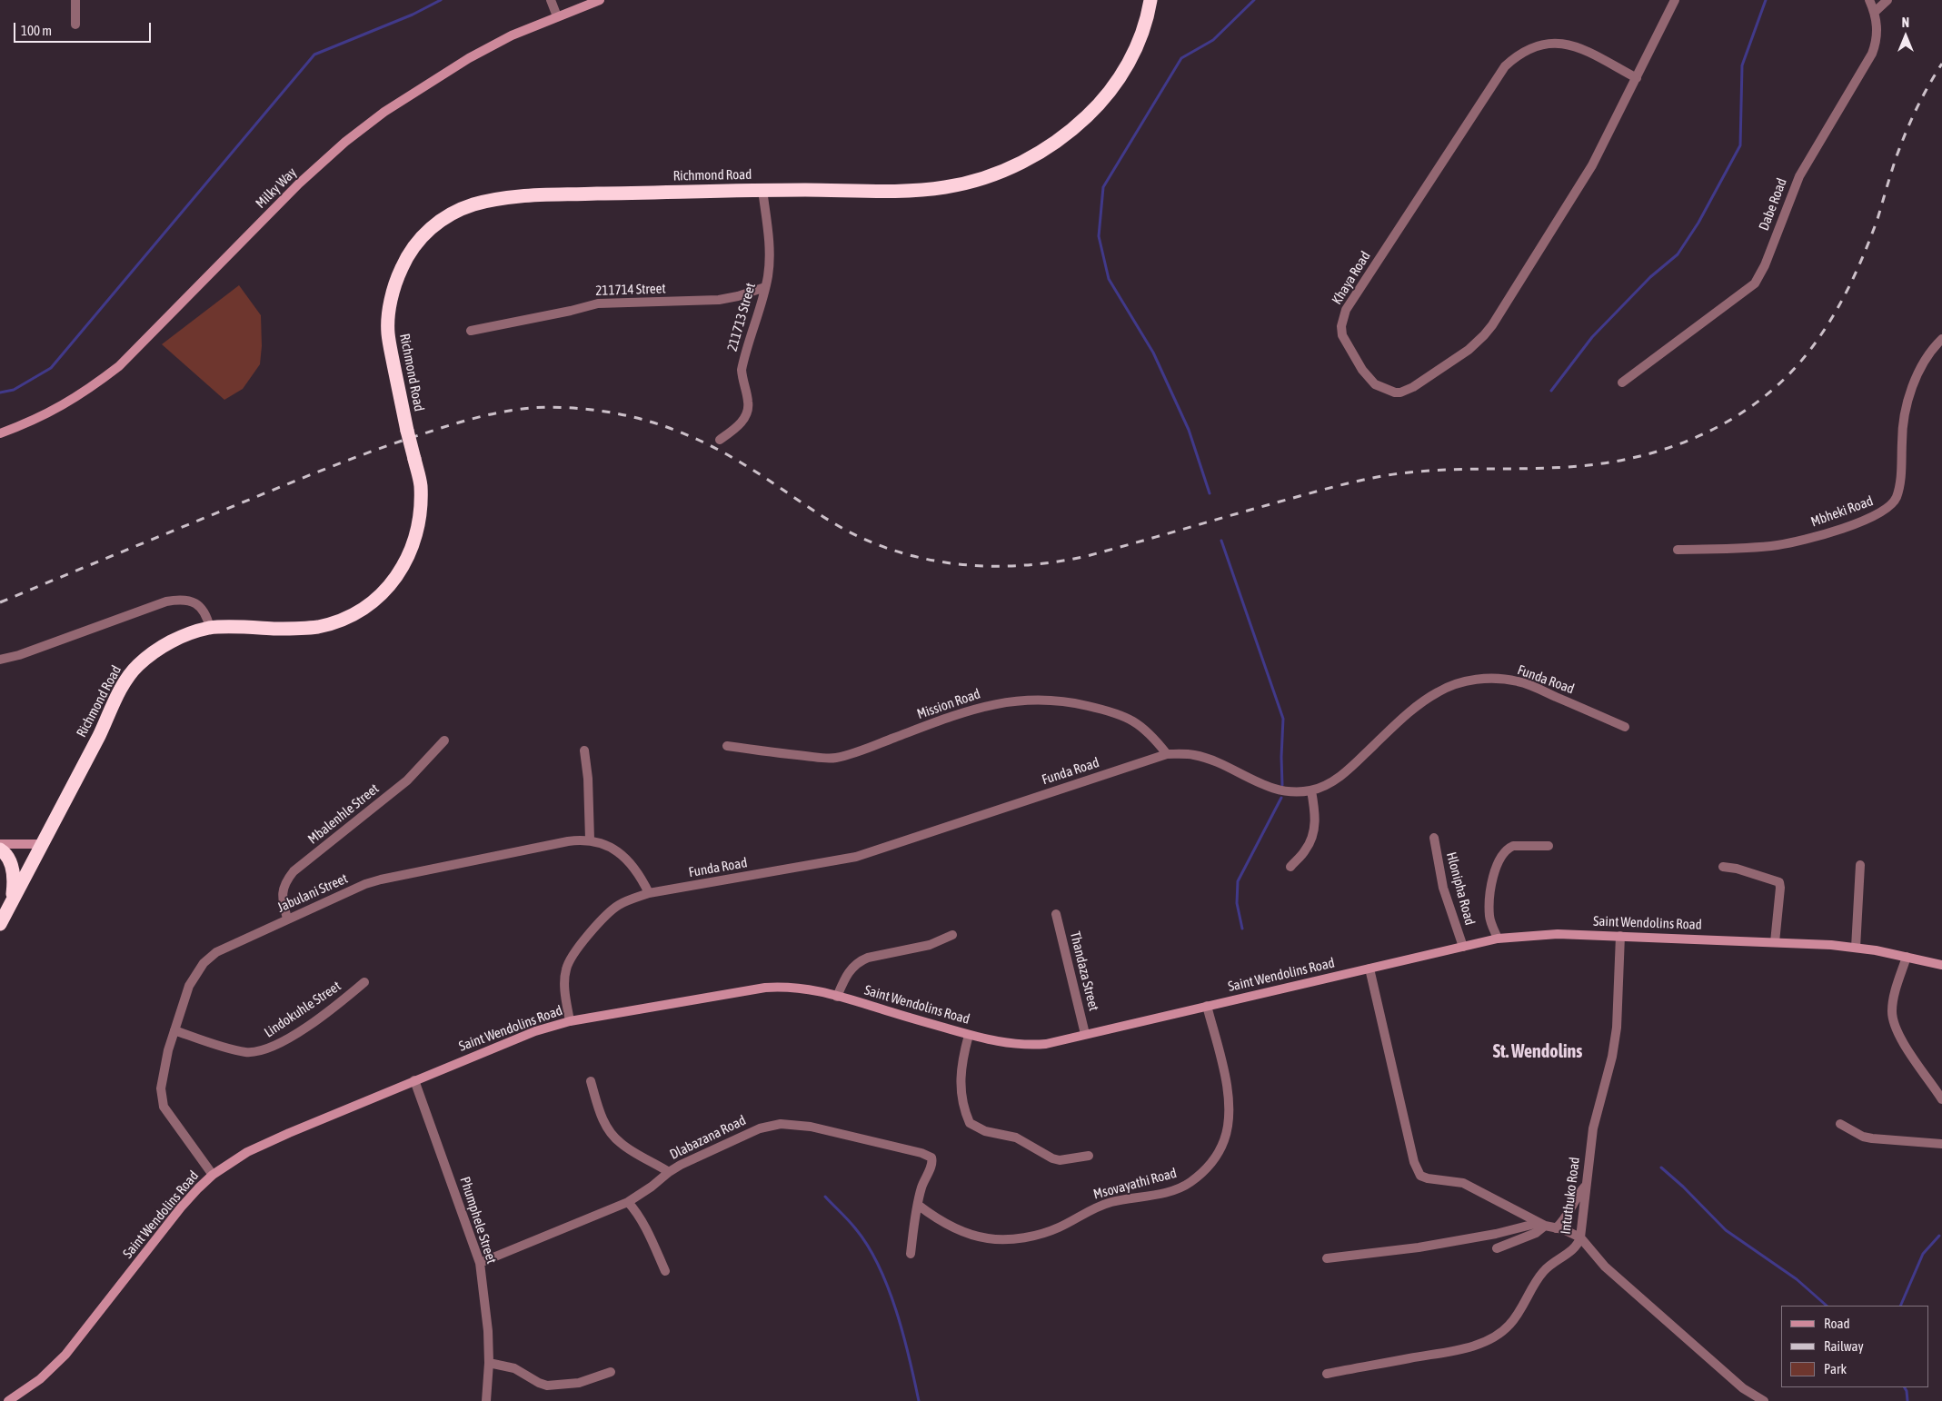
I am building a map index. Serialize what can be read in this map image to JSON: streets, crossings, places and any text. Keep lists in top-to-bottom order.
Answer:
{
  "streets": {
    "highway": ["Richmond Road"],
    "street": [
      "Milky Way",
      "Dabe Road",
      "Khaya Road",
      "211714 Street",
      "211713 Street",
      "Mbheki Road",
      "Funda Road",
      "Mission Road",
      "Mbalenhle Street",
      "Hlonipha Road",
      "Jabulani Street",
      "Saint Wendolins Road",
      "Thandaza Street",
      "Lindokuhle Street",
      "Dlabazana Road",
      "Msovayathi Road",
      "Intuthuko Road",
      "Phumphele Street"
    ]
  },
  "crossings": [
    ["Richmond Road", "211713 Street"],
    ["211714 Street", "211713 Street"],
    ["Funda Road", "Mission Road"],
    ["Funda Road", "Jabulani Street"],
    ["Funda Road", "Saint Wendolins Road"],
    ["Mbalenhle Street", "Jabulani Street"],
    ["Hlonipha Road", "Saint Wendolins Road"],
    ["Jabulani Street", "Saint Wendolins Road"],
    ["Jabulani Street", "Lindokuhle Street"],
    ["Saint Wendolins Road", "Thandaza Street"],
    ["Saint Wendolins Road", "Msovayathi Road"],
    ["Saint Wendolins Road", "Intuthuko Road"],
    ["Saint Wendolins Road", "Phumphele Street"],
    ["Dlabazana Road", "Msovayathi Road"],
    ["Dlabazana Road", "Phumphele Street"]
  ],
  "districts": ["St. Wendolins"],
  "legend": ["Road", "Railway", "Park"],
  "scale_bar": "100 m",
  "north": "top"
}
